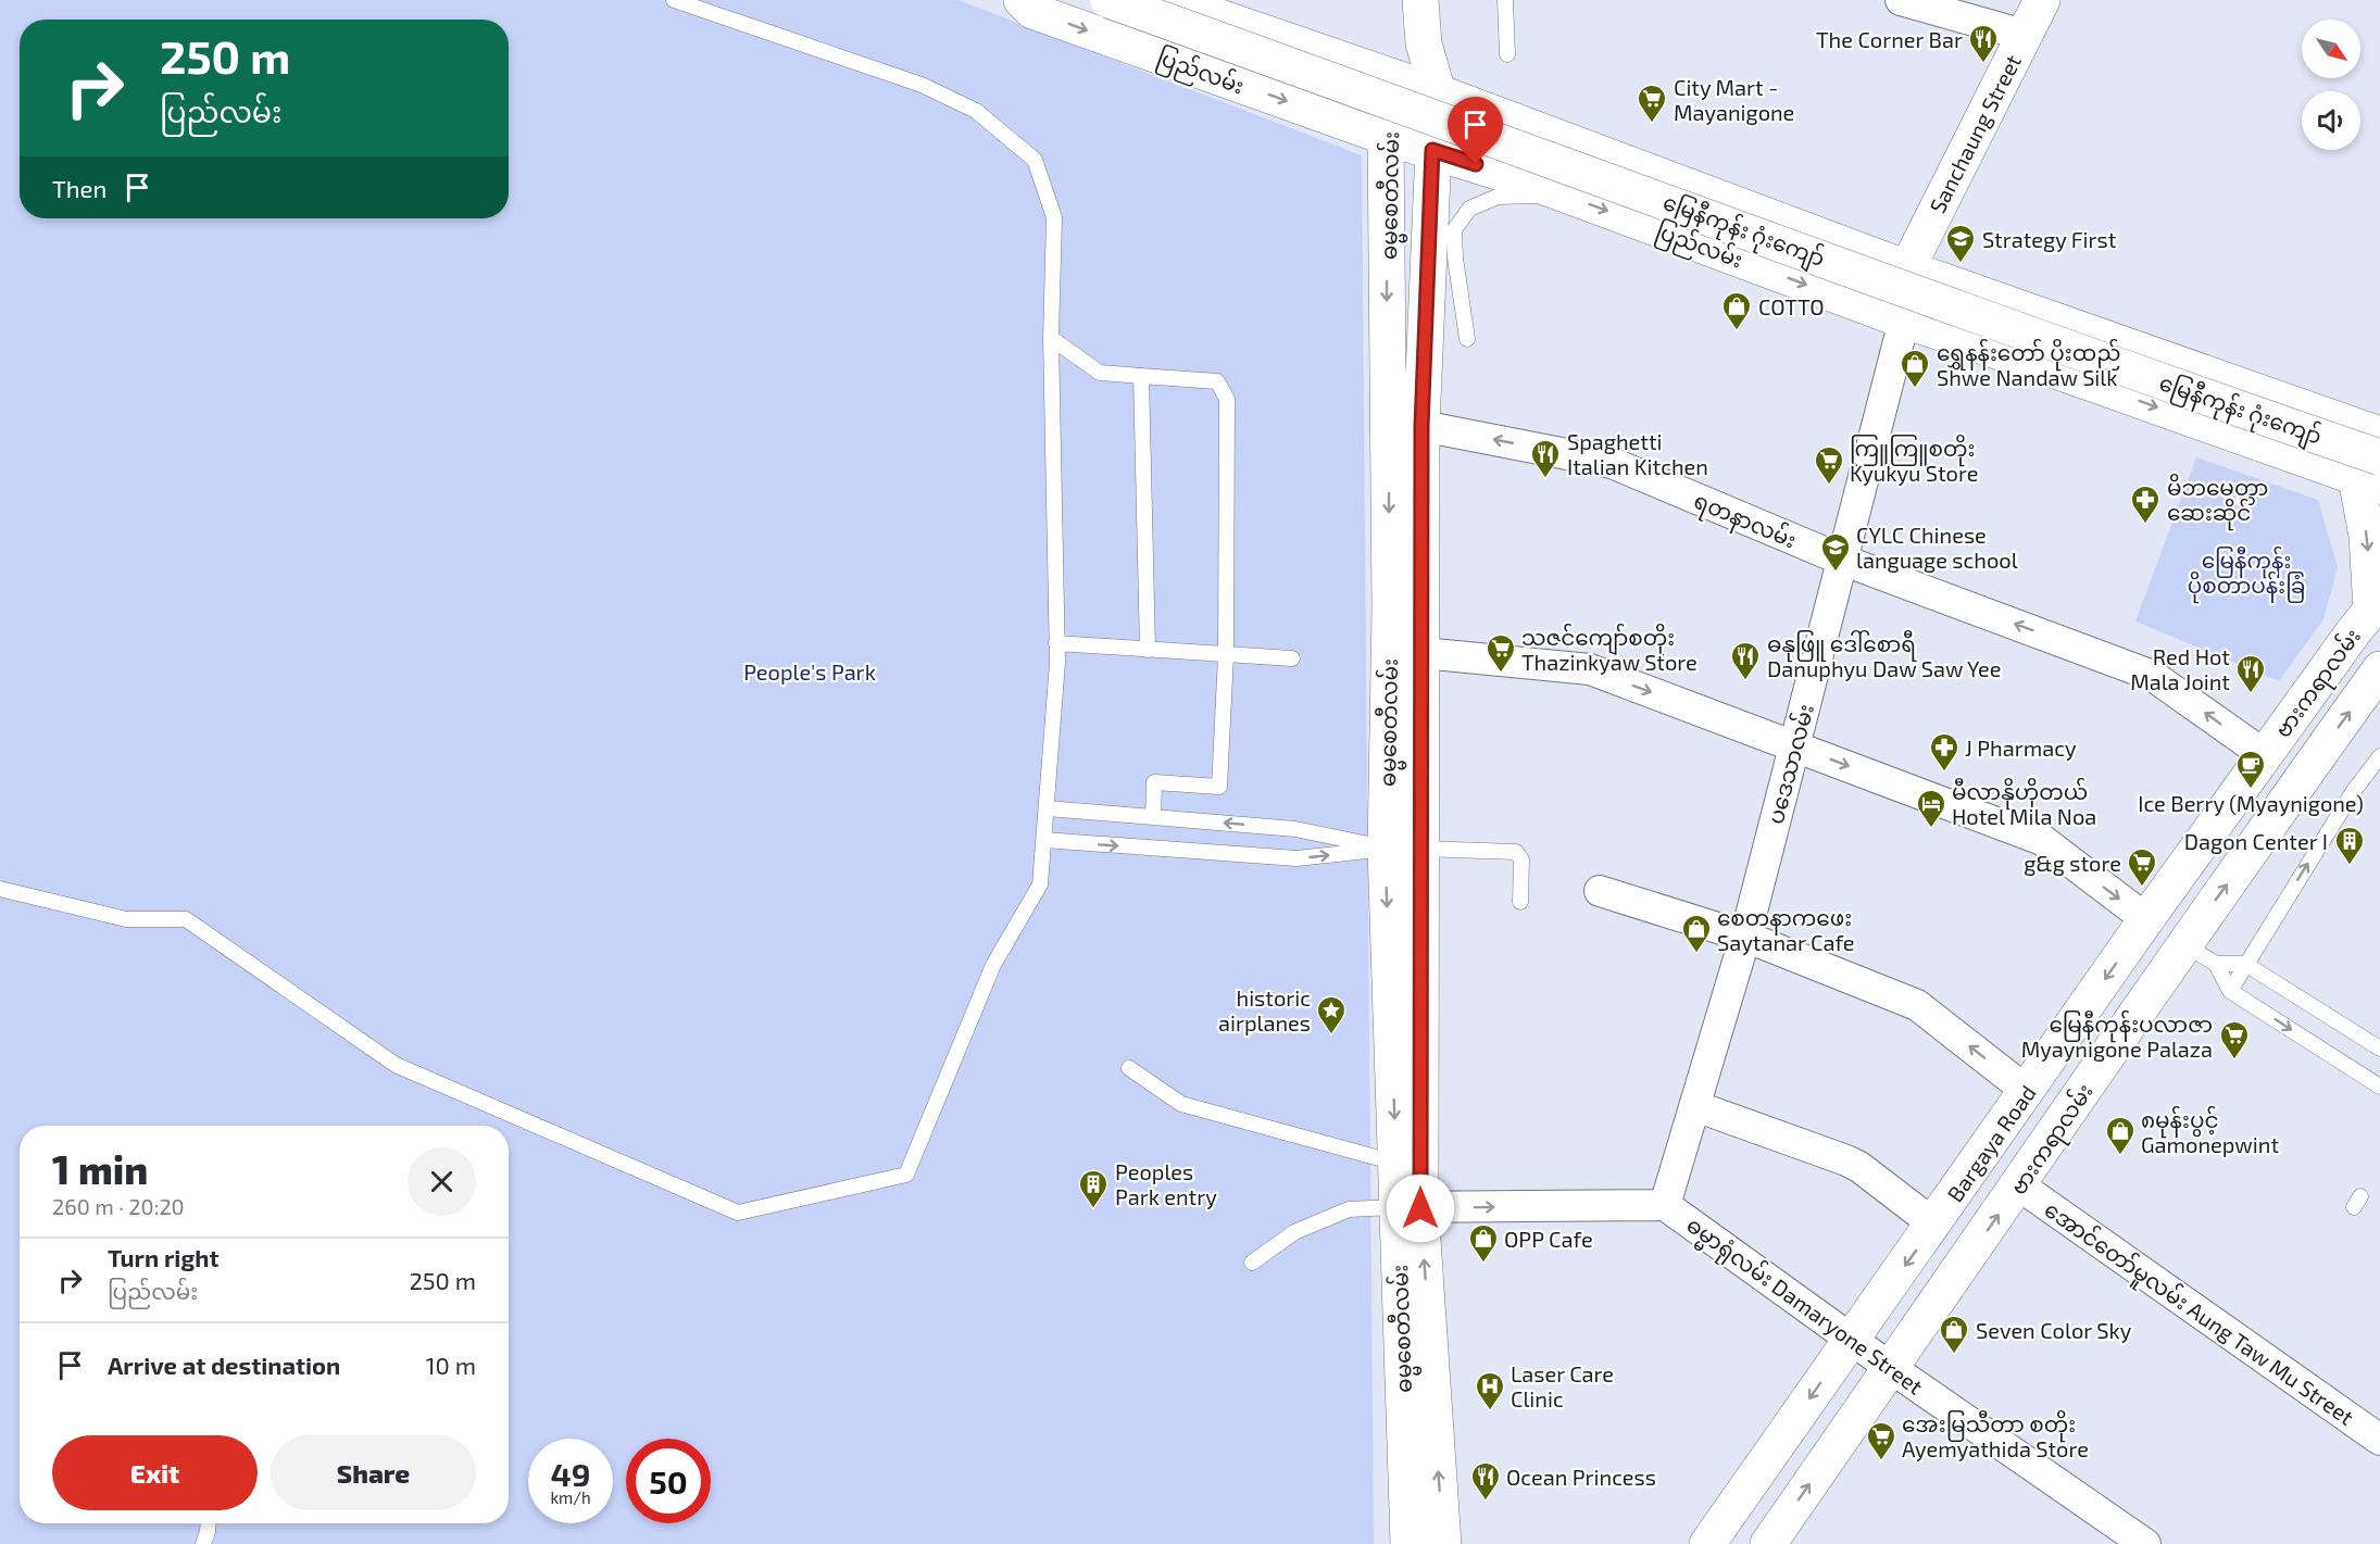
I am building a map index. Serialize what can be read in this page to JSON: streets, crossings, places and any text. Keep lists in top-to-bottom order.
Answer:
{
  "streets": {
    "main road": [
      "ပြည်လမ်း",
      "Sanchaung Street",
      "ဓမ္မစေတီလမ်း",
      "မြေနီကုန်း ဂုံးကျော်",
      "ဗားကရာလမ်း",
      "Bargaya Road"
    ],
    "street": [
      "ရတနာလမ်း",
      "ပဒေသာလမ်း",
      "ဓမ္မာရုံလမ်း Damaryone Street",
      "အောင်တော်မူလမ်း Aung Taw Mu Street"
    ]
  },
  "crossings": [
    ["ပြည်လမ်း", "ဓမ္မစေတီလမ်း"],
    ["ပြည်လမ်း", "မြေနီကုန်း ဂုံးကျော်"],
    ["ပြည်လမ်း", "ပဒေသာလမ်း"],
    ["ဓမ္မစေတီလမ်း", "ရတနာလမ်း"],
    ["ဓမ္မစေတီလမ်း", "ဓမ္မာရုံလမ်း Damaryone Street"],
    ["ရတနာလမ်း", "ဗားကရာလမ်း"],
    ["ရတနာလမ်း", "ပဒေသာလမ်း"],
    ["ရတနာလမ်း", "Bargaya Road"],
    ["ဗားကရာလမ်း", "Bargaya Road"],
    ["ဗားကရာလမ်း", "ဓမ္မာရုံလမ်း Damaryone Street"],
    ["ဗားကရာလမ်း", "အောင်တော်မူလမ်း Aung Taw Mu Street"],
    ["ပဒေသာလမ်း", "ဓမ္မာရုံလမ်း Damaryone Street"],
    ["Bargaya Road", "ဓမ္မာရုံလမ်း Damaryone Street"]
  ],
  "one_way": ["Bargaya Road"],
  "parks": ["မြေနီကုန်း ပိုစတာပန်းခြံ", "People's Park"],
  "places": {
    "restaurant": [
      "The Corner Bar",
      "Spaghetti Italian Kitchen",
      "ဓနုဖြူ ဒေါ်စောရီ Danuphyu Daw Saw Yee",
      "Red Hot Mala Joint",
      "Ocean Princess"
    ],
    "supermarket": [
      "City Mart - Mayanigone",
      "ကြူကြူစတိုး Kyukyu Store",
      "သဇင်ကျော်စတိုး Thazinkyaw Store",
      "g&g store",
      "မြေနီကုန်းပလာဇာ Myaynigone Palaza",
      "အေးမြသီတာ စတိုး Ayemyathida Store"
    ],
    "school or university": ["Strategy First", "CYLC Chinese language school"],
    "shop": [
      "COTTO",
      "ရွှေနန်းတော် ပိုးထည် Shwe Nandaw Silk",
      "စေတနာကဖေး Saytanar Cafe",
      "၈မုန်းပွင့် Gamonepwint",
      "OPP Cafe",
      "Seven Color Sky"
    ],
    "pharmacy": ["မိဘမေတ္တာ ဆေးဆိုင်", "J Pharmacy"],
    "cafe": ["Ice Berry (Myaynigone)"],
    "hotel": ["မီလာနိုဟိုတယ် Hotel Mila Noa"],
    "building": ["Dagon Center I", "Peoples Park entry"],
    "place": ["historic airplanes"],
    "hospital": ["Laser Care Clinic"]
  },
  "north": "bottom right",
  "page": {
    "turn": ["250 m", "ပြည်လမ်း"],
    "then": "Then",
    "heading": ["1 min", "260 m · 20:20"],
    "list": [
      {
        "name": "Turn right",
        "note": "ပြည်လမ်း",
        "value": "250 m"
      },
      {
        "name": "Arrive at destination",
        "value": "10 m"
      }
    ],
    "buttons": ["Exit", "Share"],
    "speed": "49 km/h",
    "limit": "50"
  }
}
